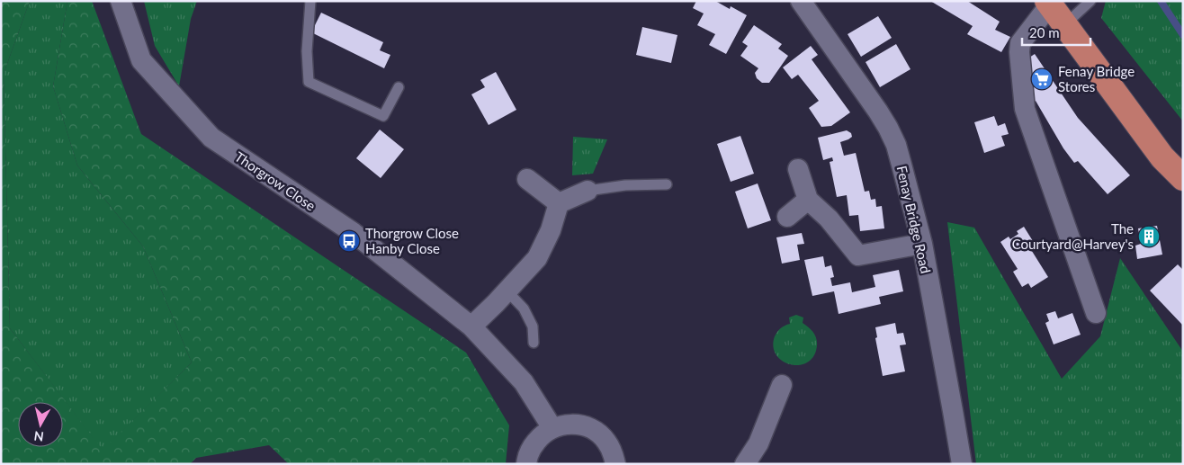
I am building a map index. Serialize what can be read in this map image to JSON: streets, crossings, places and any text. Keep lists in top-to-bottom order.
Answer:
{
  "streets": {
    "street": ["Thorgrow Close", "Fenay Bridge Road"]
  },
  "places": {
    "supermarket": ["Fenay Bridge Stores"],
    "building": ["The Courtyard@Harvey's"],
    "bus stop": ["Thorgrow Close Hanby Close"]
  },
  "scale_bar": "20 m",
  "north": "bottom"
}
